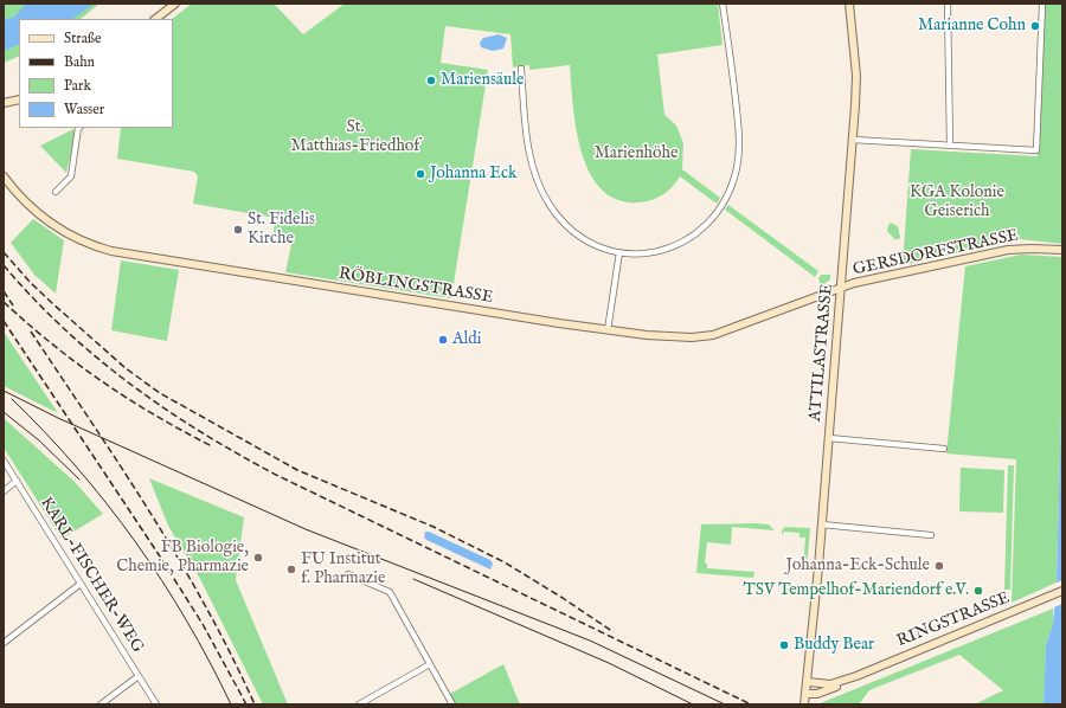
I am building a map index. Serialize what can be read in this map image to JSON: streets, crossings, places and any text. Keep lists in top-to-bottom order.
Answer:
{
  "streets": {
    "street": [
      "GERSDORFSTRASSE",
      "RÖBLINGSTRASSE",
      "ATTILASTRASSE",
      "KARL-FISCHER-WEG",
      "RINGSTRASSE"
    ]
  },
  "crossings": [
    ["GERSDORFSTRASSE", "RÖBLINGSTRASSE"],
    ["GERSDORFSTRASSE", "ATTILASTRASSE"],
    ["RÖBLINGSTRASSE", "ATTILASTRASSE"],
    ["ATTILASTRASSE", "RINGSTRASSE"]
  ],
  "parks": ["St. Matthias-Friedhof", "Marienhöhe", "KGA Kolonie Geiserich"],
  "places": [
    "Marianne Cohn",
    "Mariensäule",
    "Johanna Eck",
    "St. Fidelis Kirche",
    "Aldi",
    "FB Biologie, Chemie, Pharmazie",
    "Johanna-Eck-Schule",
    "FU Institut f. Pharmazie",
    "TSV Tempelhof-Mariendorf e.V.",
    "Buddy Bear"
  ],
  "legend": [
    "Straße",
    "Bahn",
    "Park",
    "Wasser"
  ]
}
